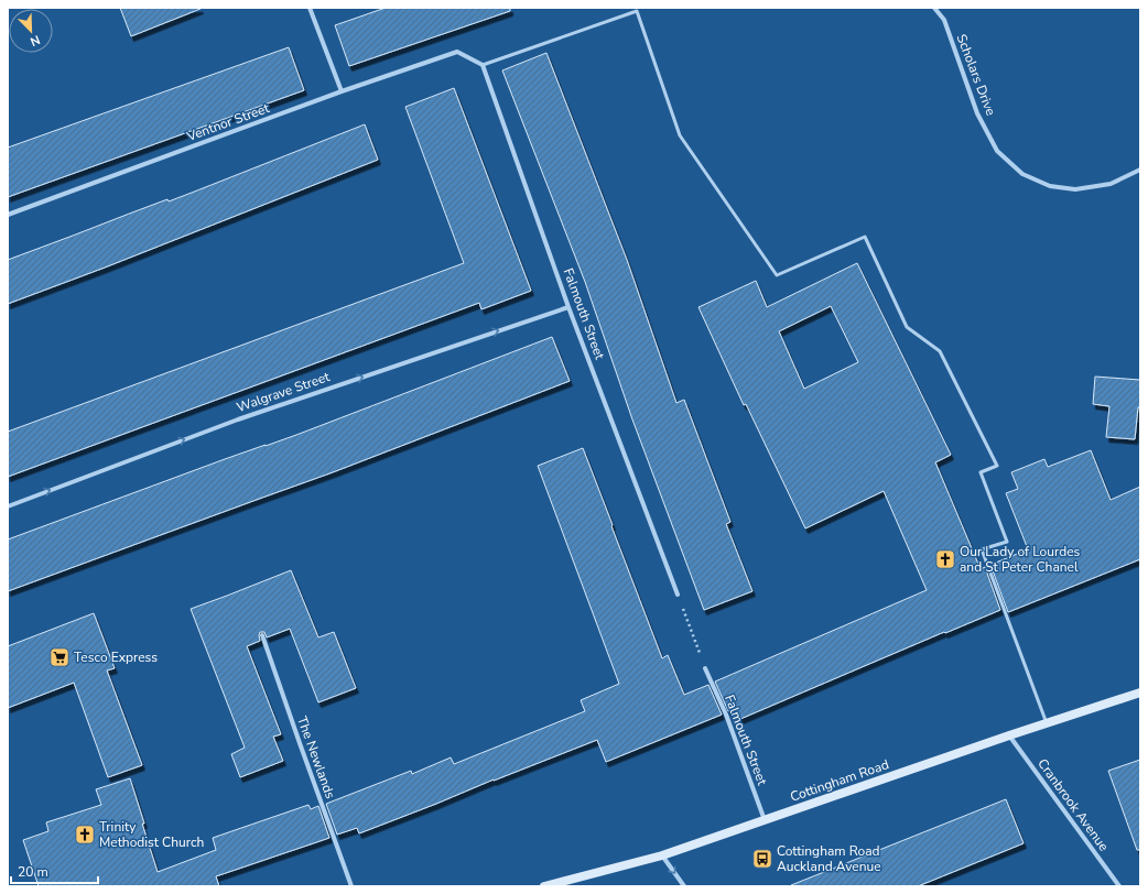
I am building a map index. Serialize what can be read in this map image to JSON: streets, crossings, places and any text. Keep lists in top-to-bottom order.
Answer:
{
  "streets": {
    "main road": ["Cottingham Road"],
    "street": [
      "Scholars Drive",
      "Ventnor Street",
      "Falmouth Street",
      "Walgrave Street",
      "The Newlands",
      "Cranbrook Avenue"
    ]
  },
  "crossings": [
    ["Ventnor Street", "Falmouth Street"],
    ["Falmouth Street", "Walgrave Street"],
    ["Falmouth Street", "Cottingham Road"],
    ["Cottingham Road", "Cranbrook Avenue"]
  ],
  "one_way": ["Walgrave Street"],
  "places": {
    "church": ["Our Lady of Lourdes and St Peter Chanel", "Trinity Methodist Church"],
    "supermarket": ["Tesco Express"],
    "bus stop": ["Cottingham Road Auckland Avenue"]
  },
  "scale_bar": "20 m",
  "north": "bottom right"
}
